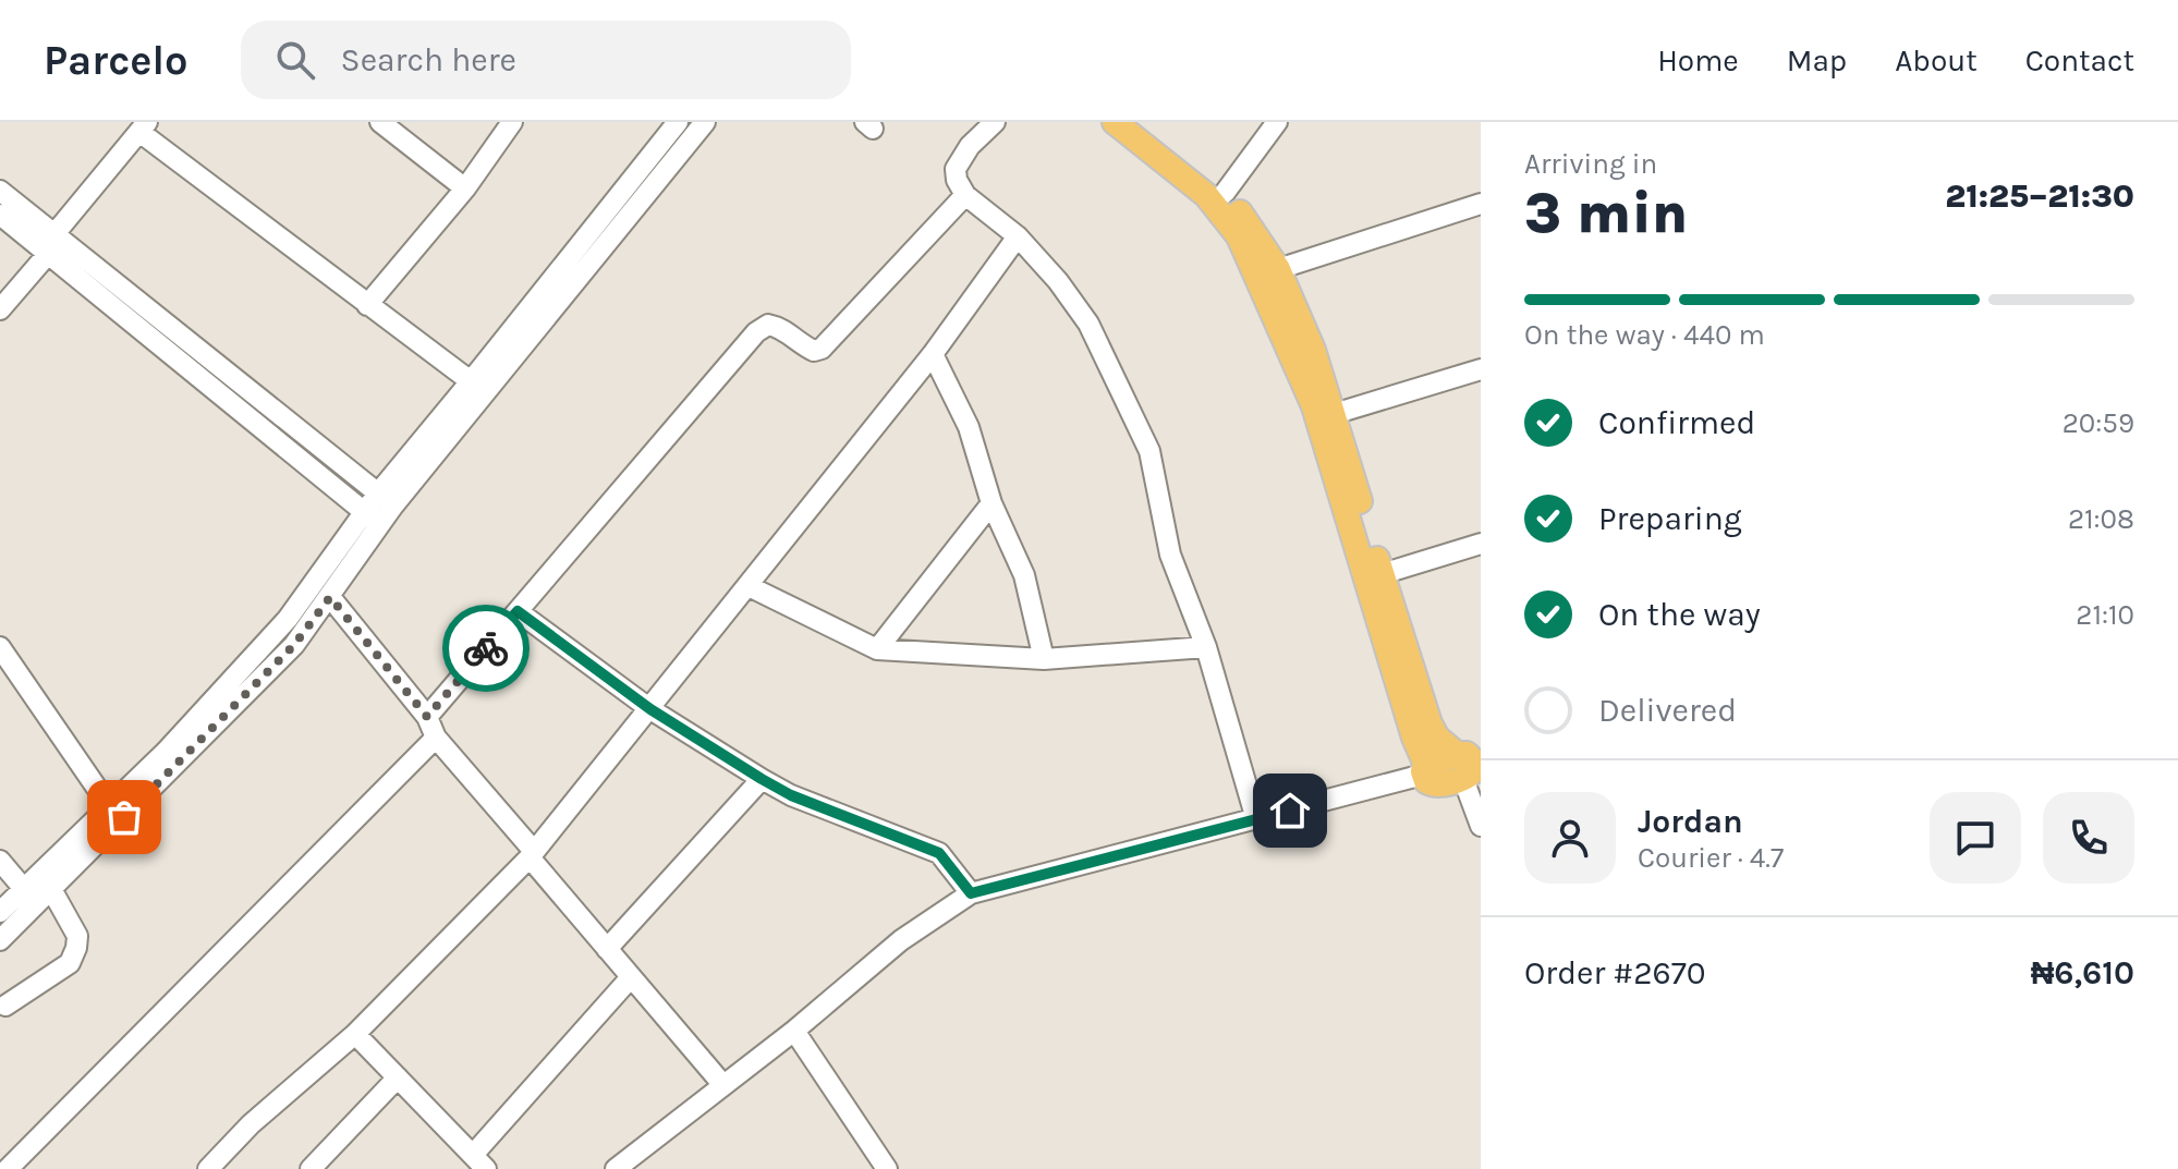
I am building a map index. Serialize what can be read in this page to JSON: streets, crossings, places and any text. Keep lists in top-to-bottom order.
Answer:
{
  "page": {
    "header": "Parcelo",
    "search": "Search here",
    "nav": [
      "Home",
      "Map",
      "About",
      "Contact"
    ],
    "heading": ["3 min", "Arriving in", "21:25–21:30"],
    "panel": [
      "Jordan",
      "Courier · 4.7",
      "Order #2670",
      "₦6,610"
    ],
    "bar": "On the way · 440 m",
    "list": [
      ["Confirmed", "20:59"],
      ["Preparing", "21:08"],
      ["On the way", "21:10"],
      "Delivered"
    ]
  }
}
